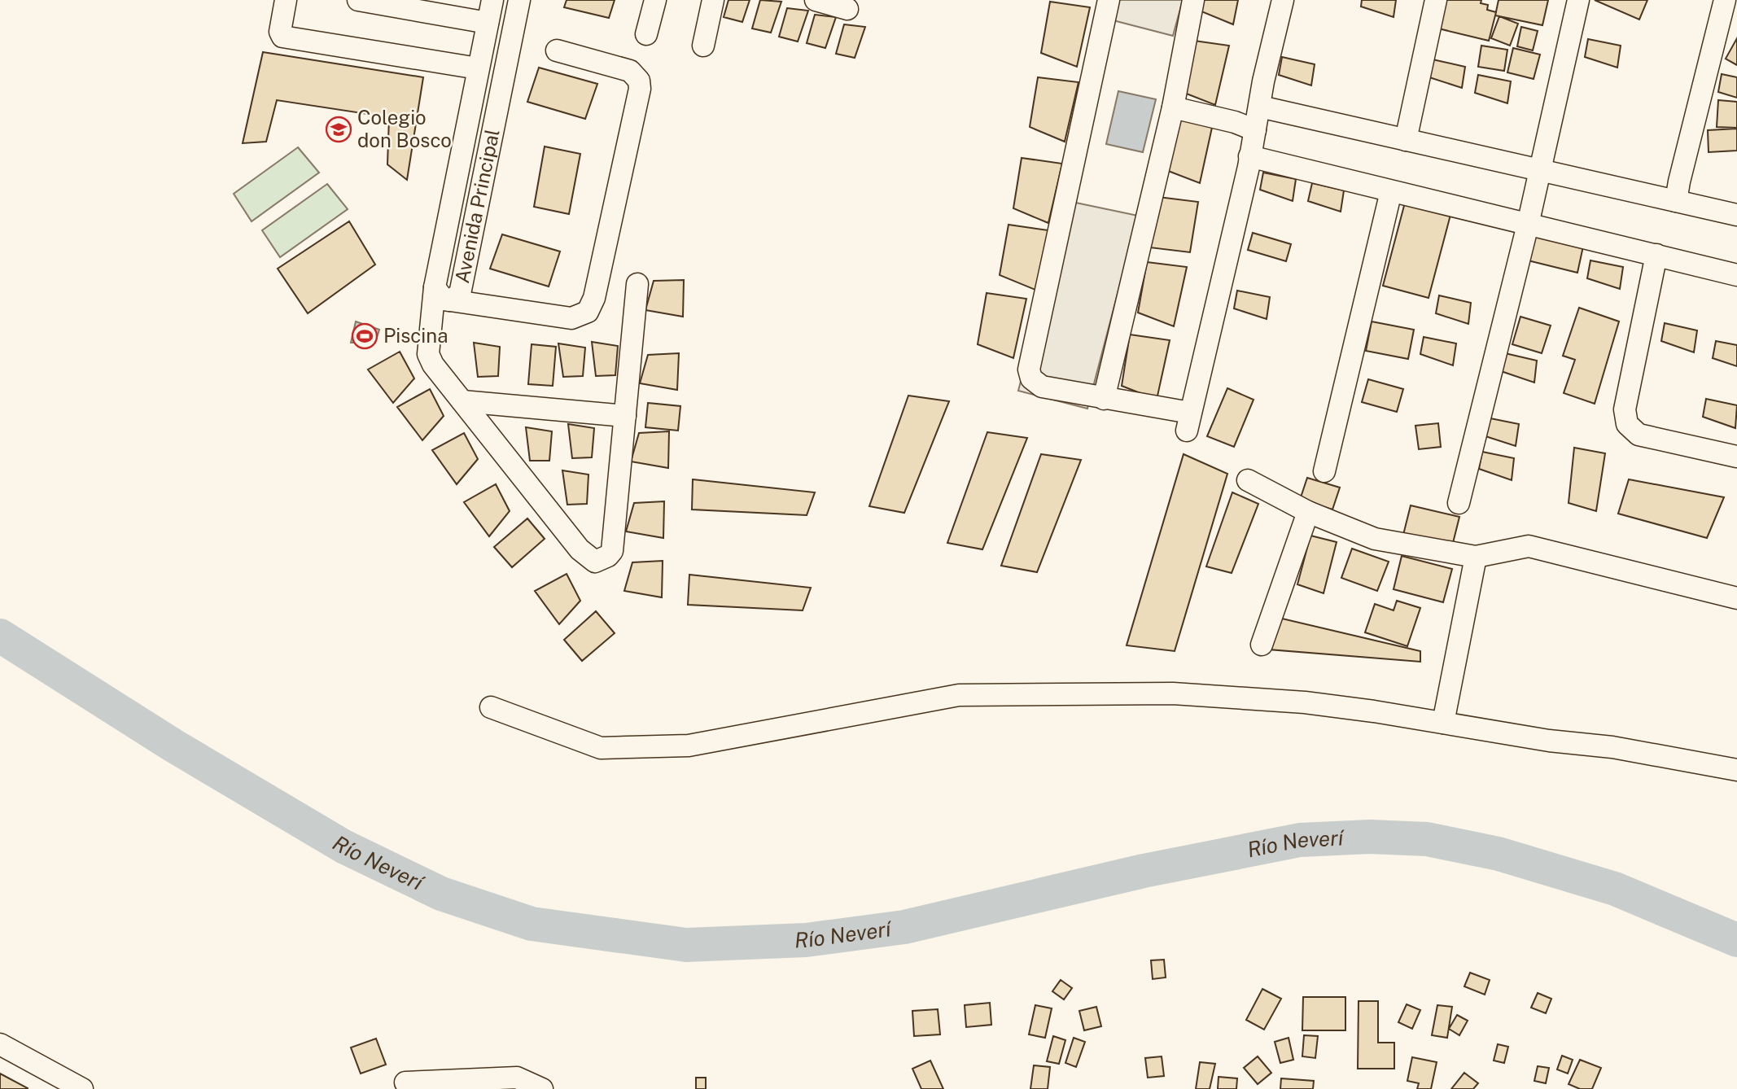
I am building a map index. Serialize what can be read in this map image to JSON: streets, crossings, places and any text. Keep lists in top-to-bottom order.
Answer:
{
  "streets": {
    "street": ["Avenida Principal"]
  },
  "water": ["Río Neverí"],
  "places": {
    "school or university": ["Colegio don Bosco"],
    "sports": ["Piscina"]
  }
}
